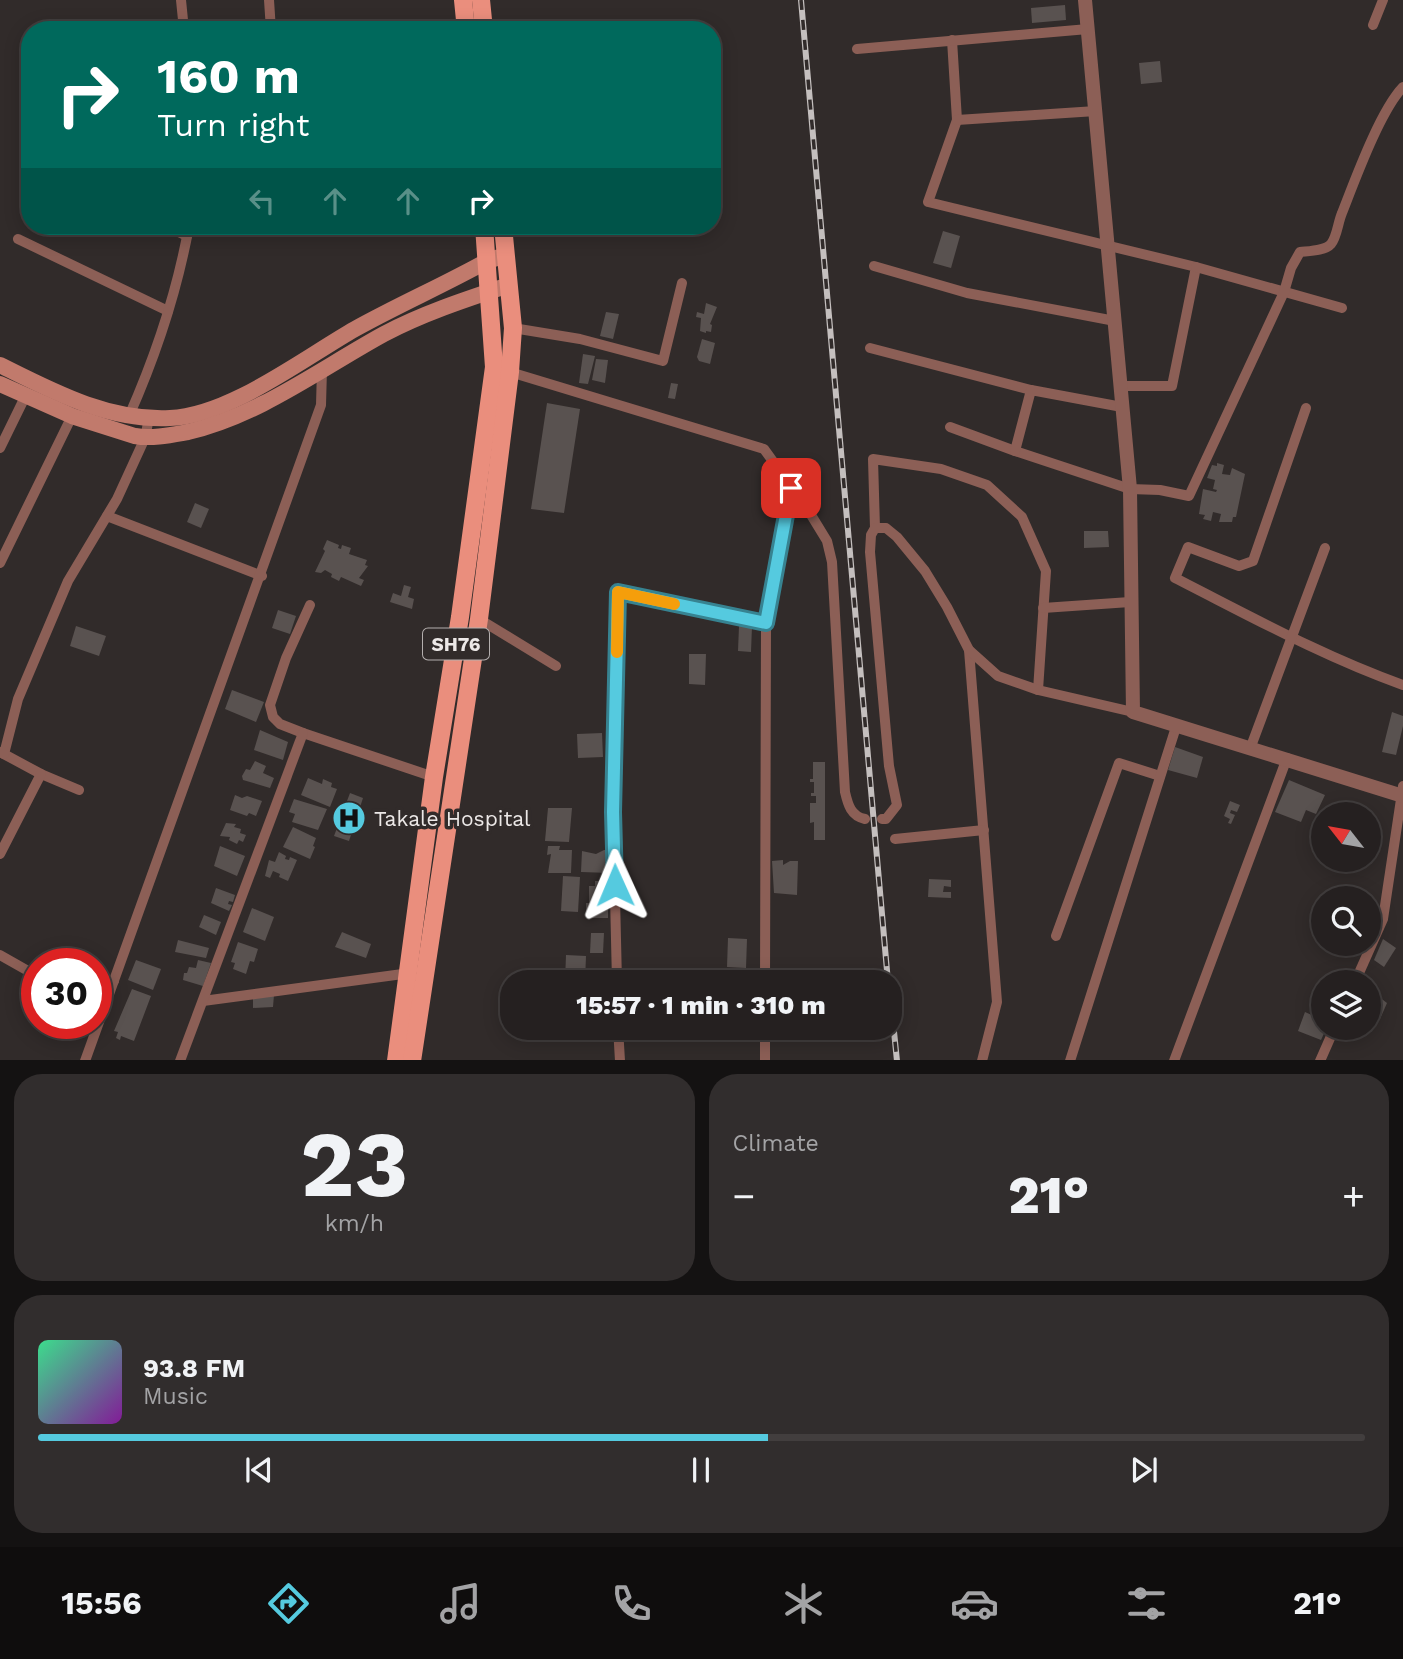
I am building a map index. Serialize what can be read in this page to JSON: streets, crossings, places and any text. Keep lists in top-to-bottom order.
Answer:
{
  "streets": {
    "main road": ["SH76"]
  },
  "places": {
    "hospital": ["Takale Hospital"]
  },
  "north": "top left",
  "page": {
    "turn": ["160 m", "Turn right"],
    "limit": "30",
    "trip": "15:57 · 1 min · 310 m",
    "tile": [
      ["23", "km/h"],
      "Climate"
    ],
    "heat": ["−", "21°", "+"],
    "song": ["93.8 FM", "Music"],
    "tabs": ["15:56", "21°"]
  }
}
